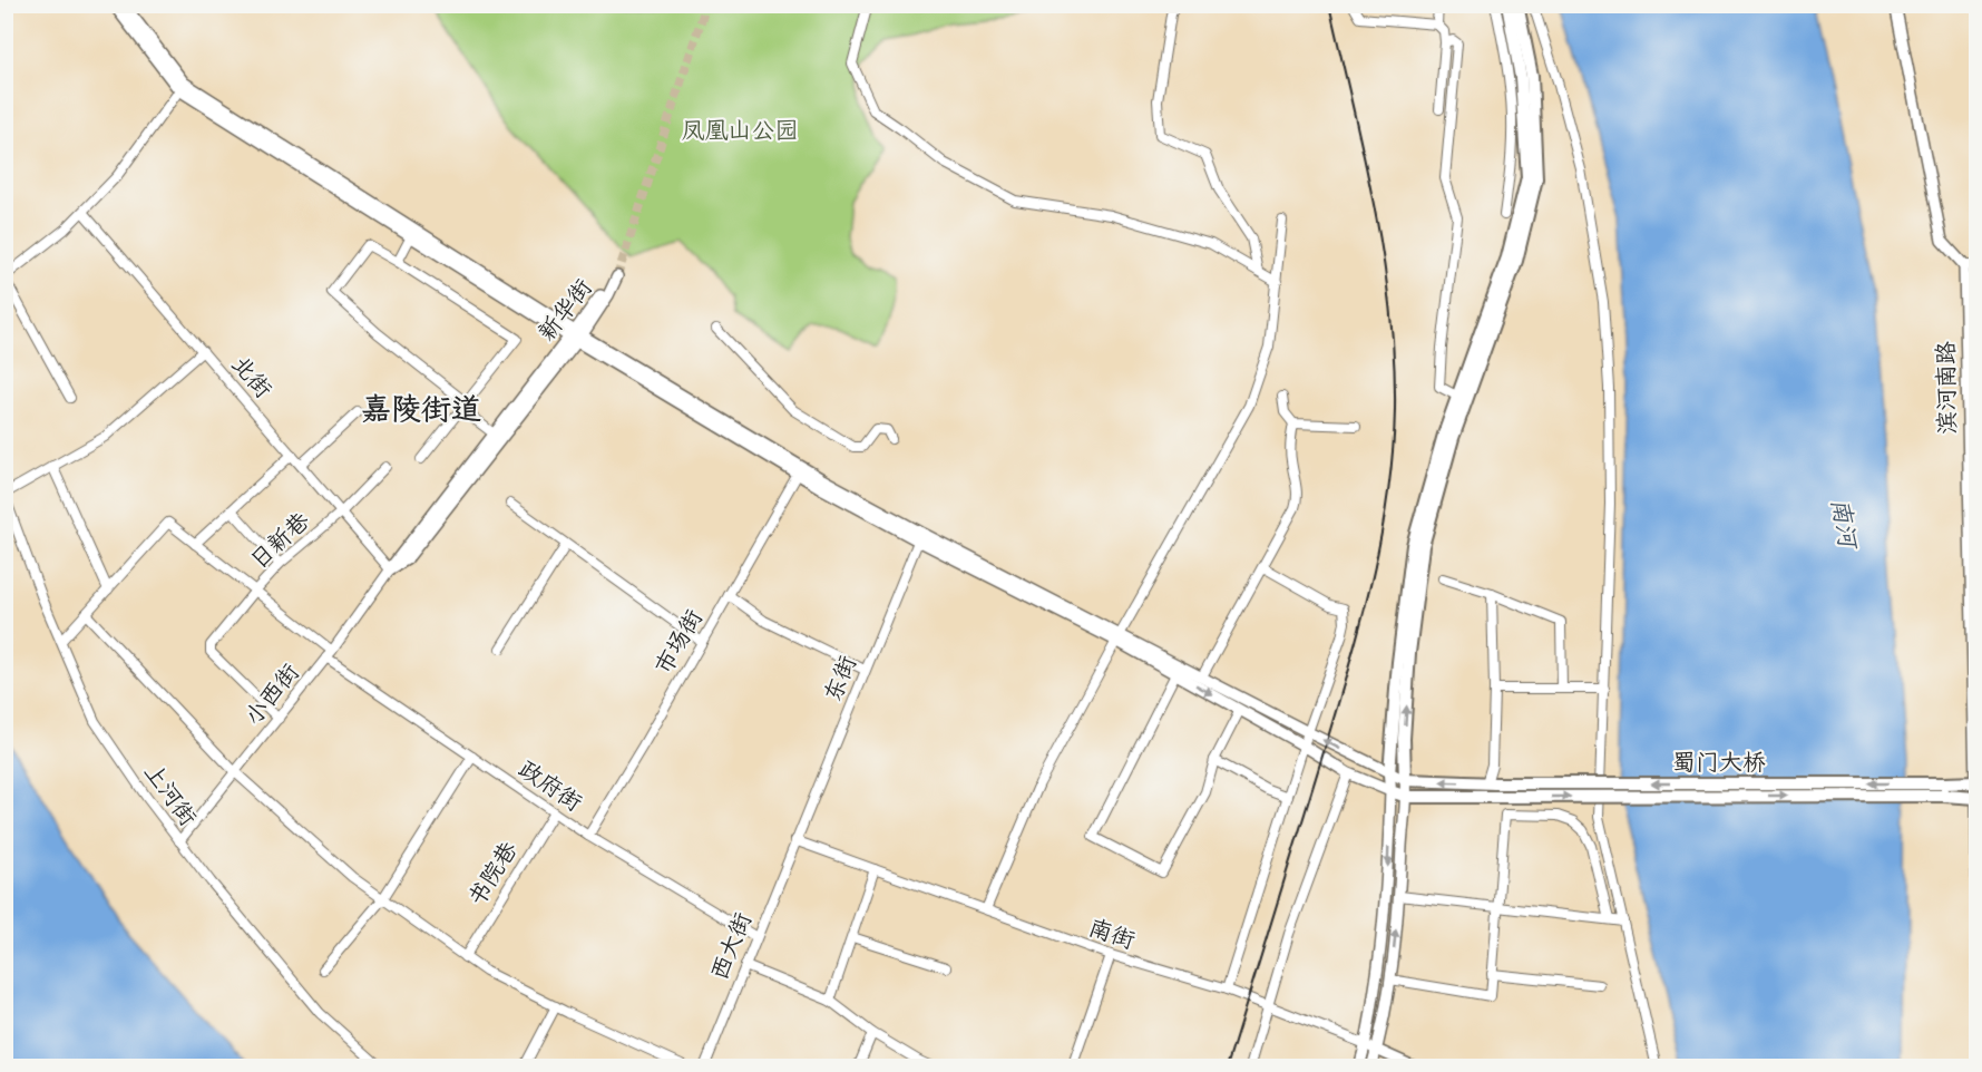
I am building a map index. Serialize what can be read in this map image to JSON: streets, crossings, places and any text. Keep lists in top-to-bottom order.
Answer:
{
  "streets": {
    "highway": ["蜀门大桥"],
    "main road": ["新华街", "滨河南路", "南街"],
    "street": [
      "北街",
      "日新巷",
      "市场街",
      "东街",
      "小西街",
      "政府街",
      "上河街",
      "书院巷",
      "西大街"
    ]
  },
  "crossings": [
    ["新华街", "北街"],
    ["新华街", "小西街"],
    ["北街", "日新巷"],
    ["北街", "小西街"],
    ["日新巷", "小西街"],
    ["日新巷", "政府街"],
    ["市场街", "政府街"],
    ["东街", "南街"],
    ["东街", "西大街"],
    ["小西街", "政府街"],
    ["小西街", "上河街"],
    ["政府街", "书院巷"],
    ["政府街", "西大街"],
    ["南街", "西大街"]
  ],
  "districts": ["嘉陵街道"],
  "water": ["南河"],
  "parks": ["凤凰山公园"]
}
